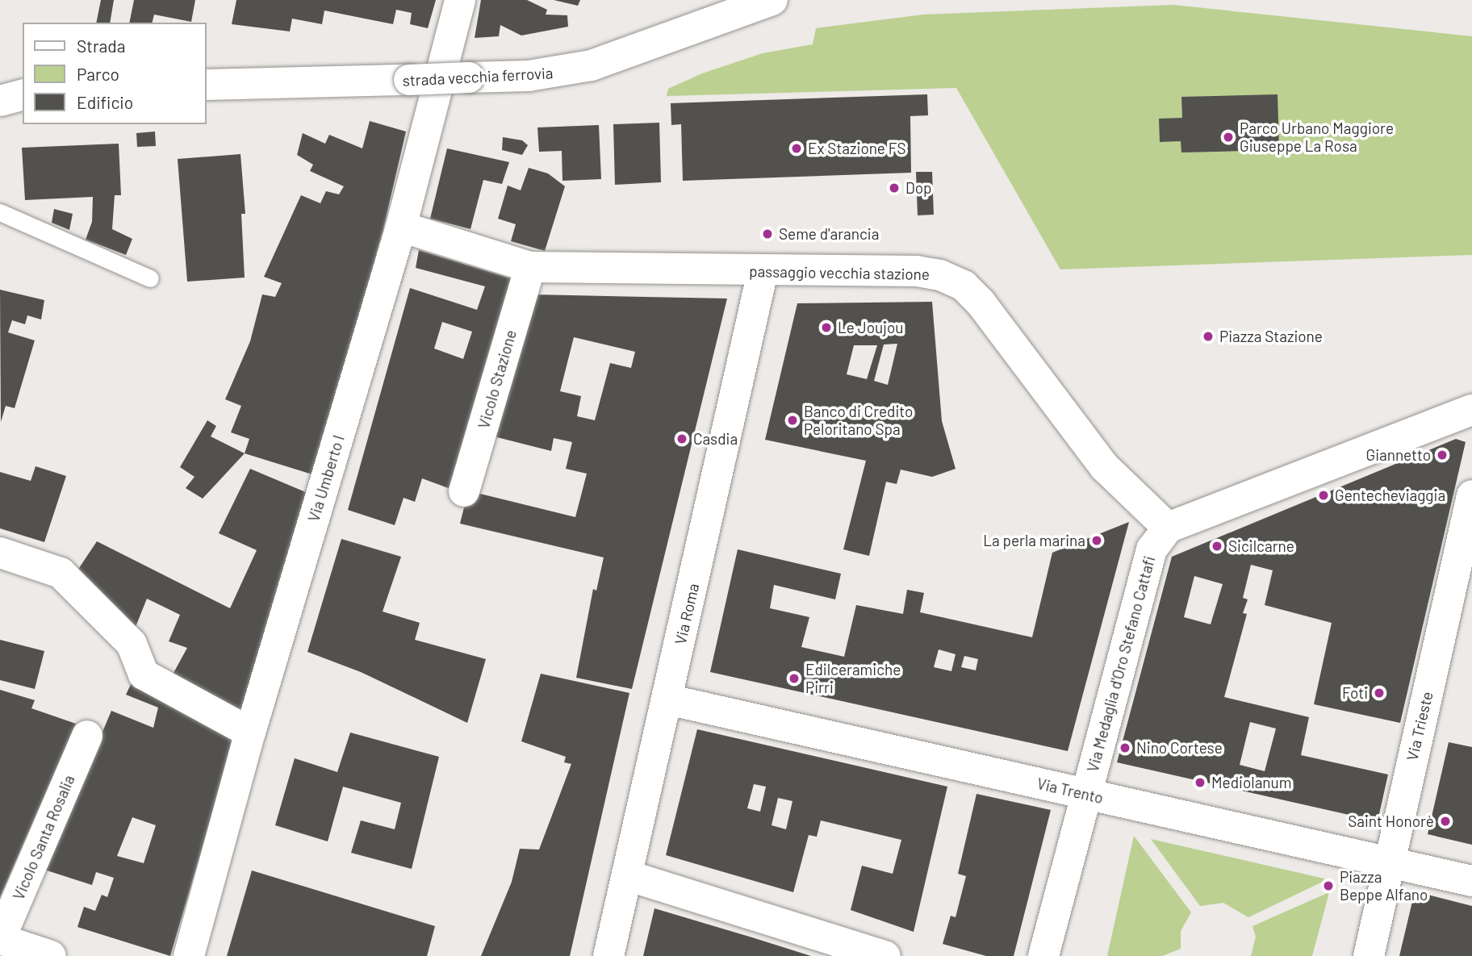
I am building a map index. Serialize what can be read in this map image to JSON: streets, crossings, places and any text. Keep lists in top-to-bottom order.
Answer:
{
  "streets": {
    "street": [
      "strada vecchia ferrovia",
      "passaggio vecchia stazione",
      "Vicolo Stazione",
      "Via Umberto I",
      "Via Roma",
      "Via Medaglia d'Oro Stefano Cattafi",
      "Via Trieste",
      "Via Trento",
      "Vicolo Santa Rosalia"
    ]
  },
  "crossings": [
    ["passaggio vecchia stazione", "Vicolo Stazione"],
    ["passaggio vecchia stazione", "Via Umberto I"],
    ["passaggio vecchia stazione", "Via Roma"],
    ["passaggio vecchia stazione", "Via Medaglia d'Oro Stefano Cattafi"],
    ["Via Roma", "Via Trento"],
    ["Via Medaglia d'Oro Stefano Cattafi", "Via Trento"],
    ["Via Trieste", "Via Trento"]
  ],
  "places": [
    "Parco Urbano Maggiore Giuseppe La Rosa",
    "Ex Stazione FS",
    "Dop",
    "Seme d'arancia",
    "Le Joujou",
    "Piazza Stazione",
    "Banco di Credito Peloritano Spa",
    "Casdia",
    "Giannetto",
    "Gentecheviaggia",
    "La perla marina",
    "Sicilcarne",
    "Edilceramiche Pirri",
    "Foti",
    "Nino Cortese",
    "Mediolanum",
    "Saint Honorè",
    "Piazza Beppe Alfano"
  ],
  "legend": ["Strada", "Parco", "Edificio"]
}
